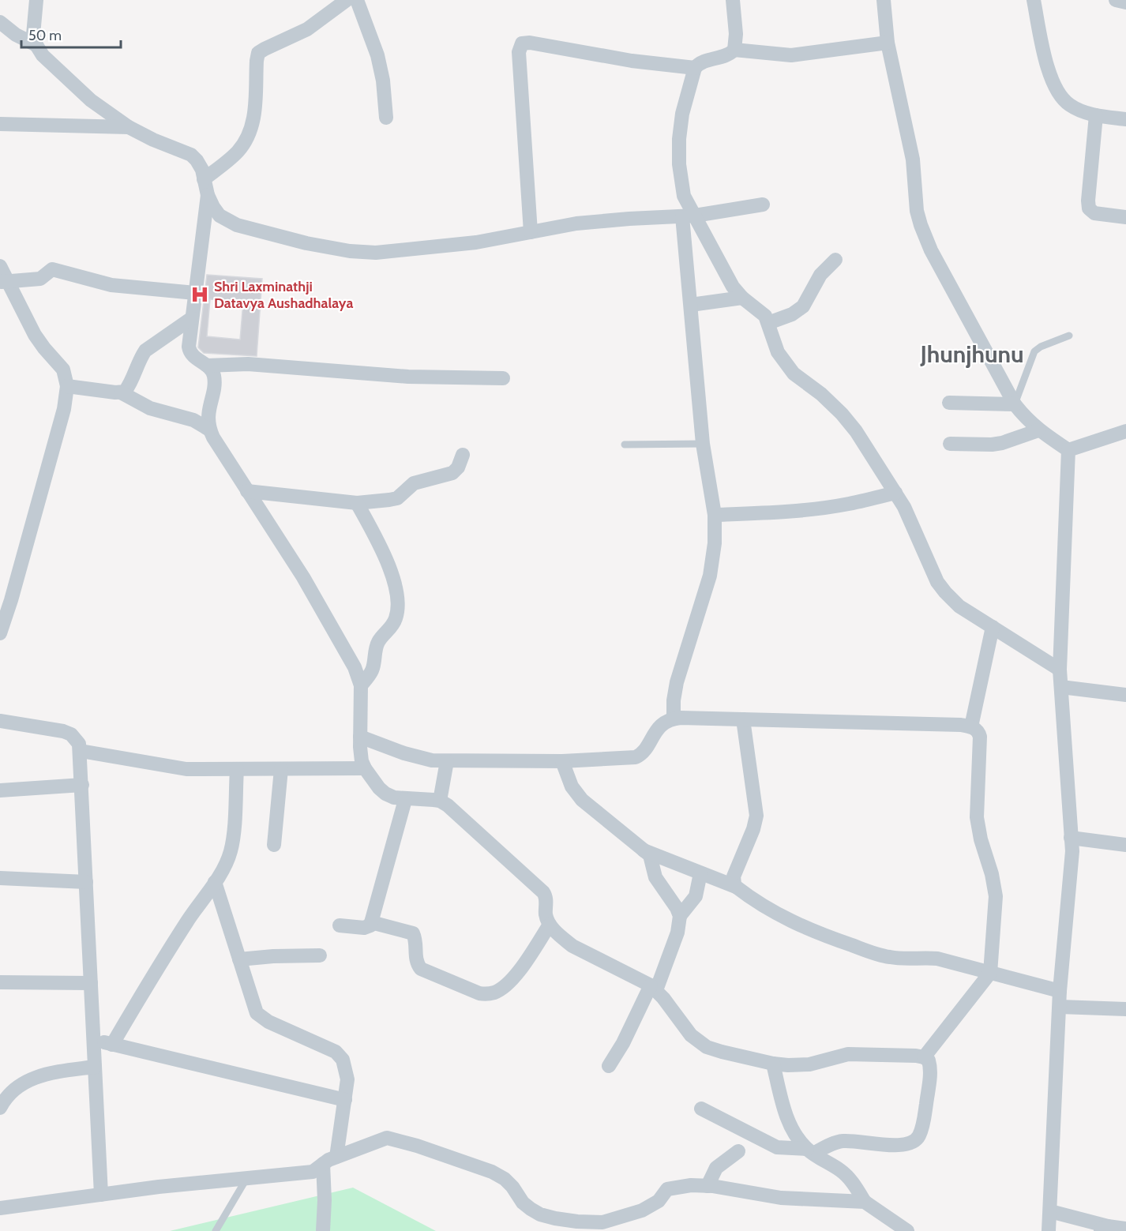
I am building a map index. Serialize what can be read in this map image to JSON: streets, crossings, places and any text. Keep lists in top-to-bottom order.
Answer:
{
  "districts": ["Jhunjhunu"],
  "places": {
    "hospital": ["Shri Laxminathji Datavya Aushadhalaya"]
  },
  "scale_bar": "50 m"
}
